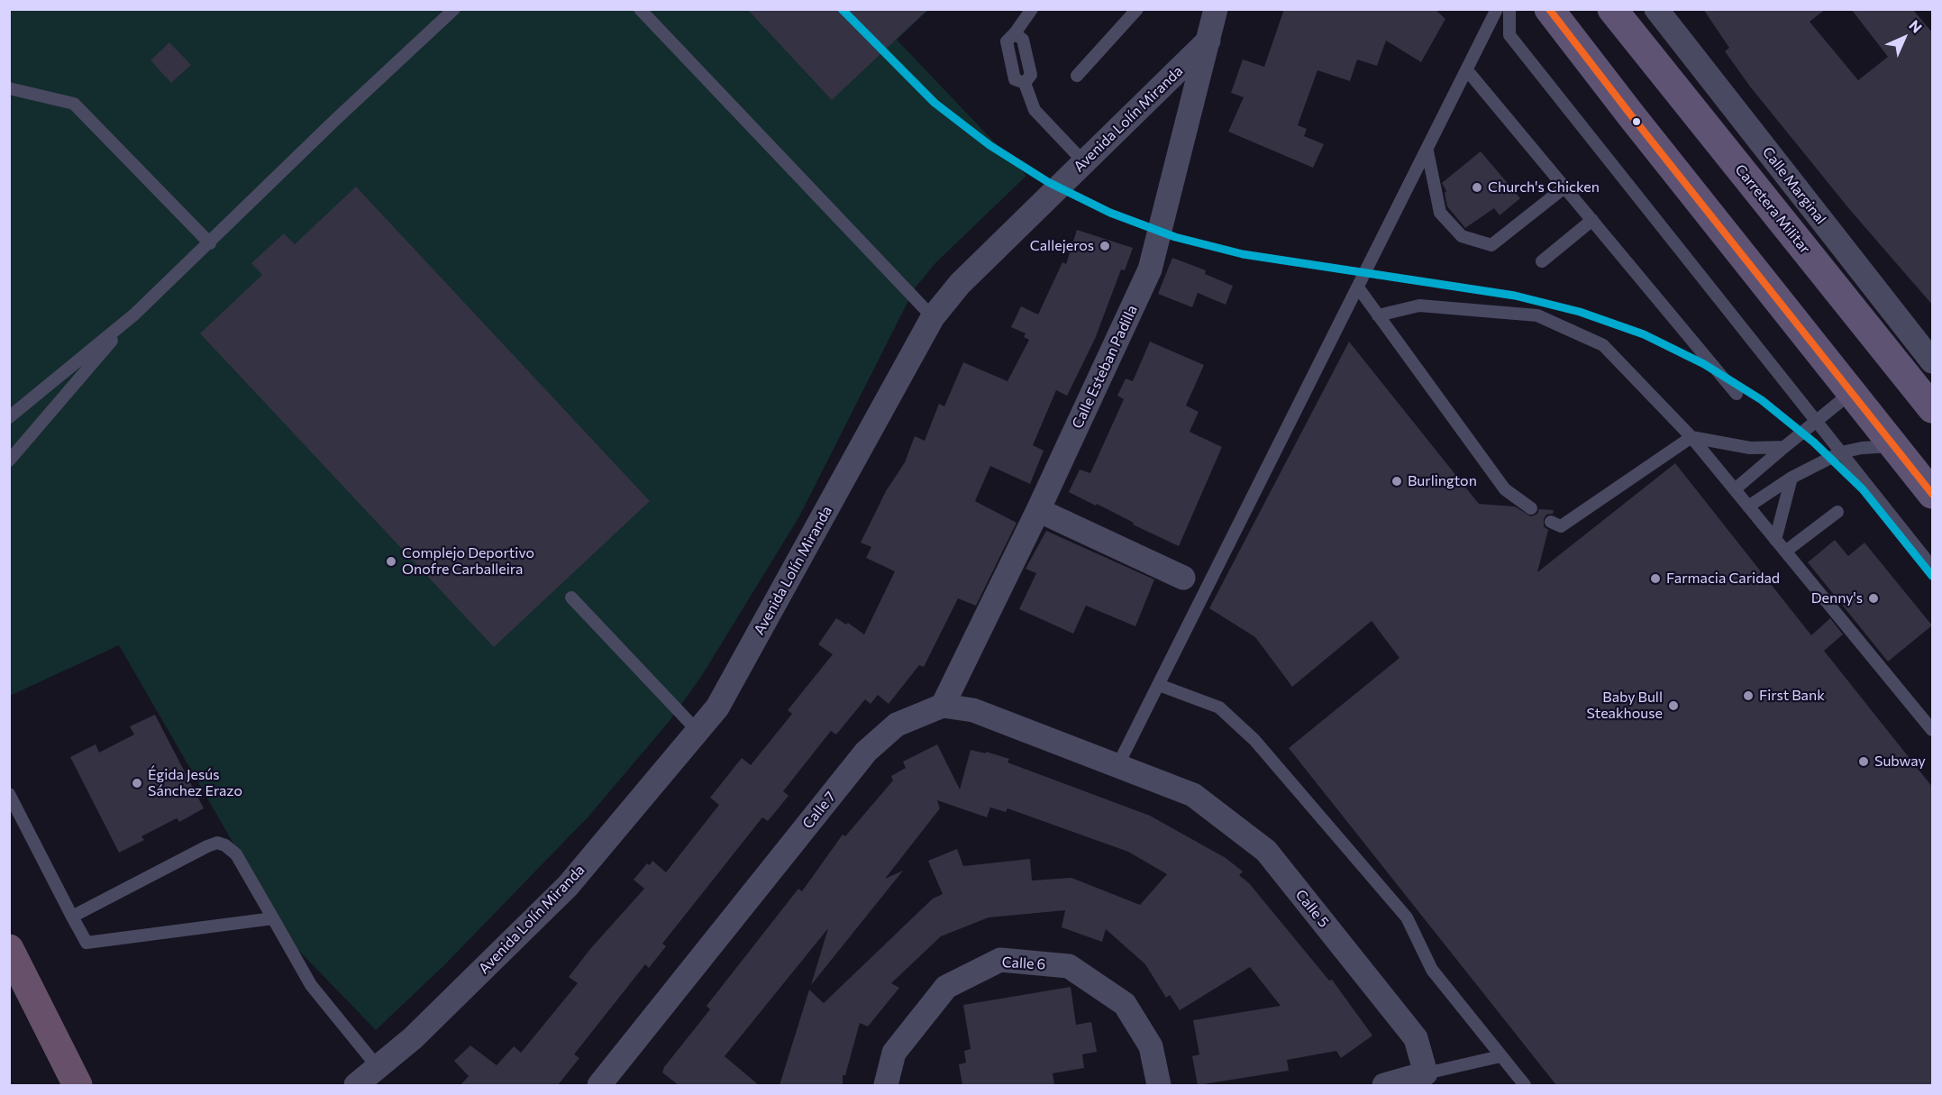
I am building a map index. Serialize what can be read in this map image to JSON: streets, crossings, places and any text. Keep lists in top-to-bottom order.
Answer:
{
  "streets": {
    "main road": ["Carretera Militar"],
    "street": [
      "Avenida Lolín Miranda",
      "Calle Marginal",
      "Calle Esteban Padilla",
      "Calle 7",
      "Calle 5",
      "Calle 6"
    ]
  },
  "crossings": [
    ["Avenida Lolín Miranda", "Calle Esteban Padilla"],
    ["Calle Esteban Padilla", "Calle 7"]
  ],
  "places": [
    "Church's Chicken",
    "Callejeros",
    "Burlington",
    "Complejo Deportivo Onofre Carballeira",
    "Farmacia Caridad",
    "Denny's",
    "First Bank",
    "Baby Bull Steakhouse",
    "Subway",
    "Égida Jesús Sánchez Erazo"
  ],
  "north": "top right"
}
